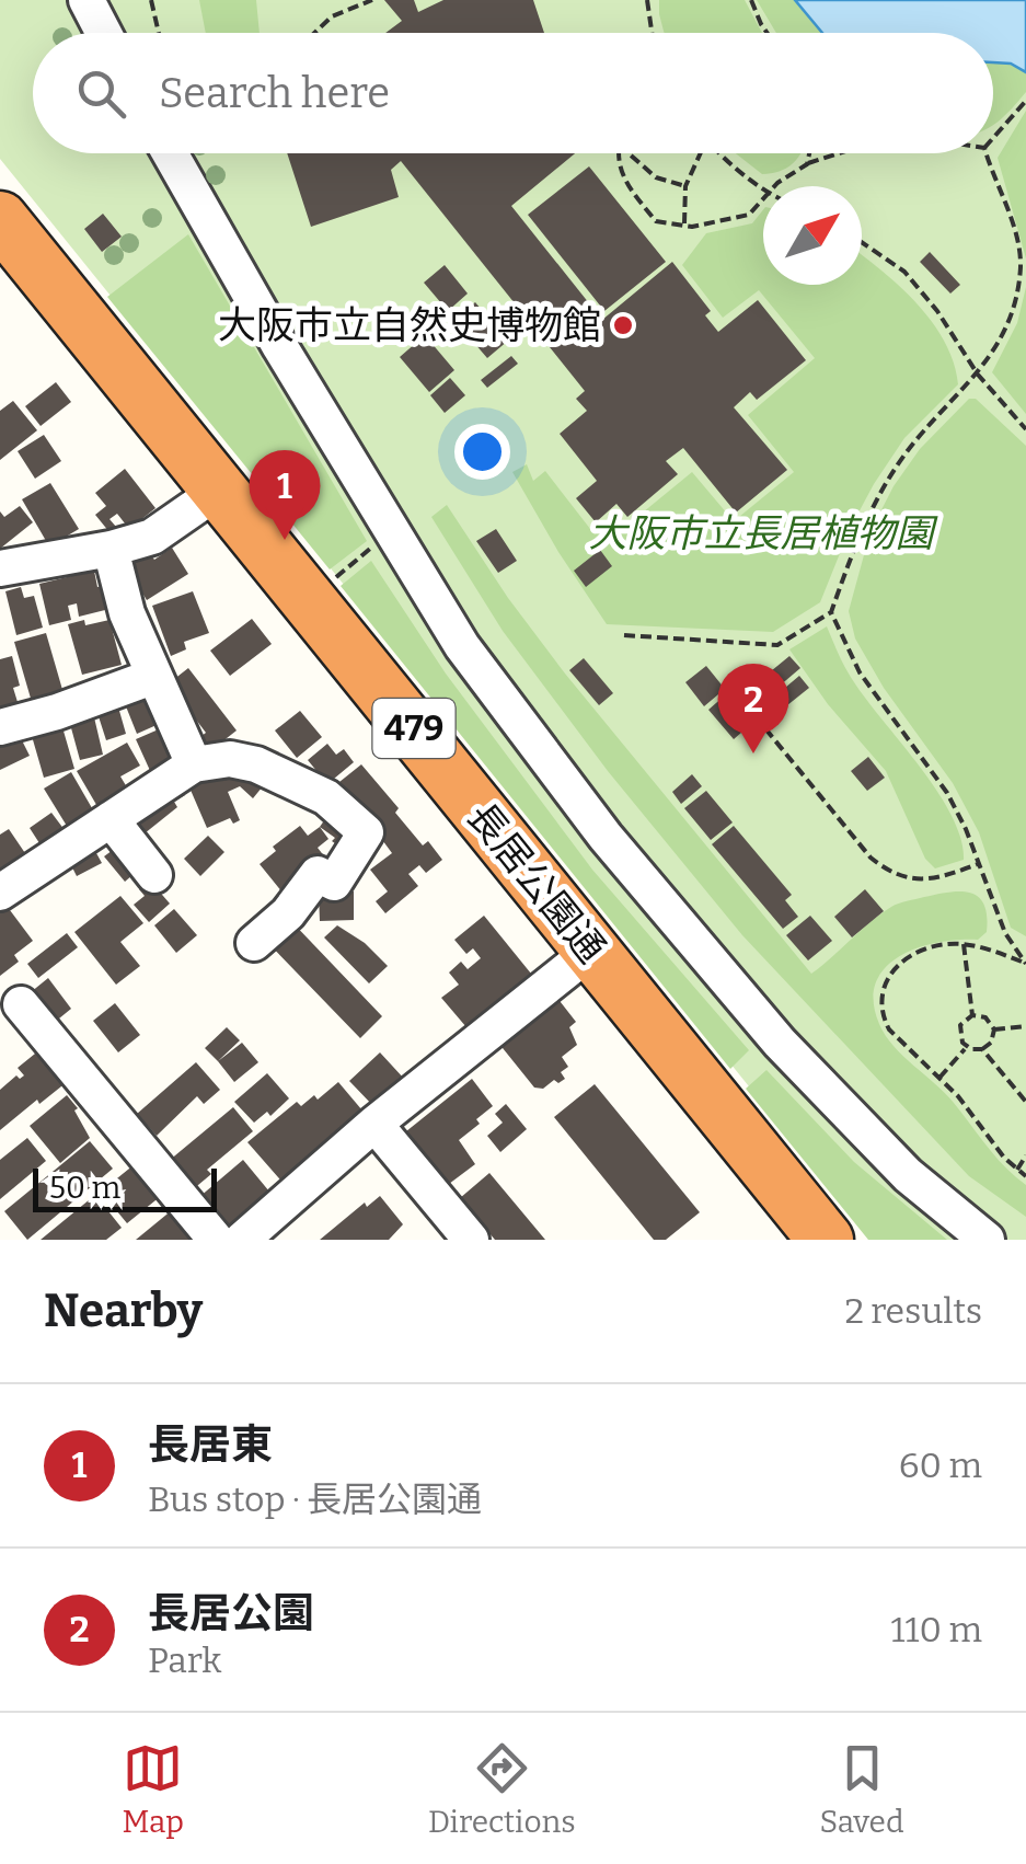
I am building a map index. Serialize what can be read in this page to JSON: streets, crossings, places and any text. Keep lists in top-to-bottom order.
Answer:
{
  "streets": {
    "highway": ["479", "長居公園通"]
  },
  "parks": ["大阪市立長居植物園"],
  "places": ["大阪市立自然史博物館"],
  "scale_bar": "50 m",
  "north": "top right",
  "page": {
    "search": "Search here",
    "pins": ["1", "2"],
    "scale": "50 m",
    "heading": ["Nearby", "2 results"],
    "list": [
      {
        "mark": "1",
        "name": "長居東",
        "note": "Bus stop · 長居公園通",
        "value": "60 m"
      },
      {
        "mark": "2",
        "name": "長居公園",
        "note": "Park",
        "value": "110 m"
      }
    ],
    "nav": ["Map", "Directions", "Saved"]
  }
}
